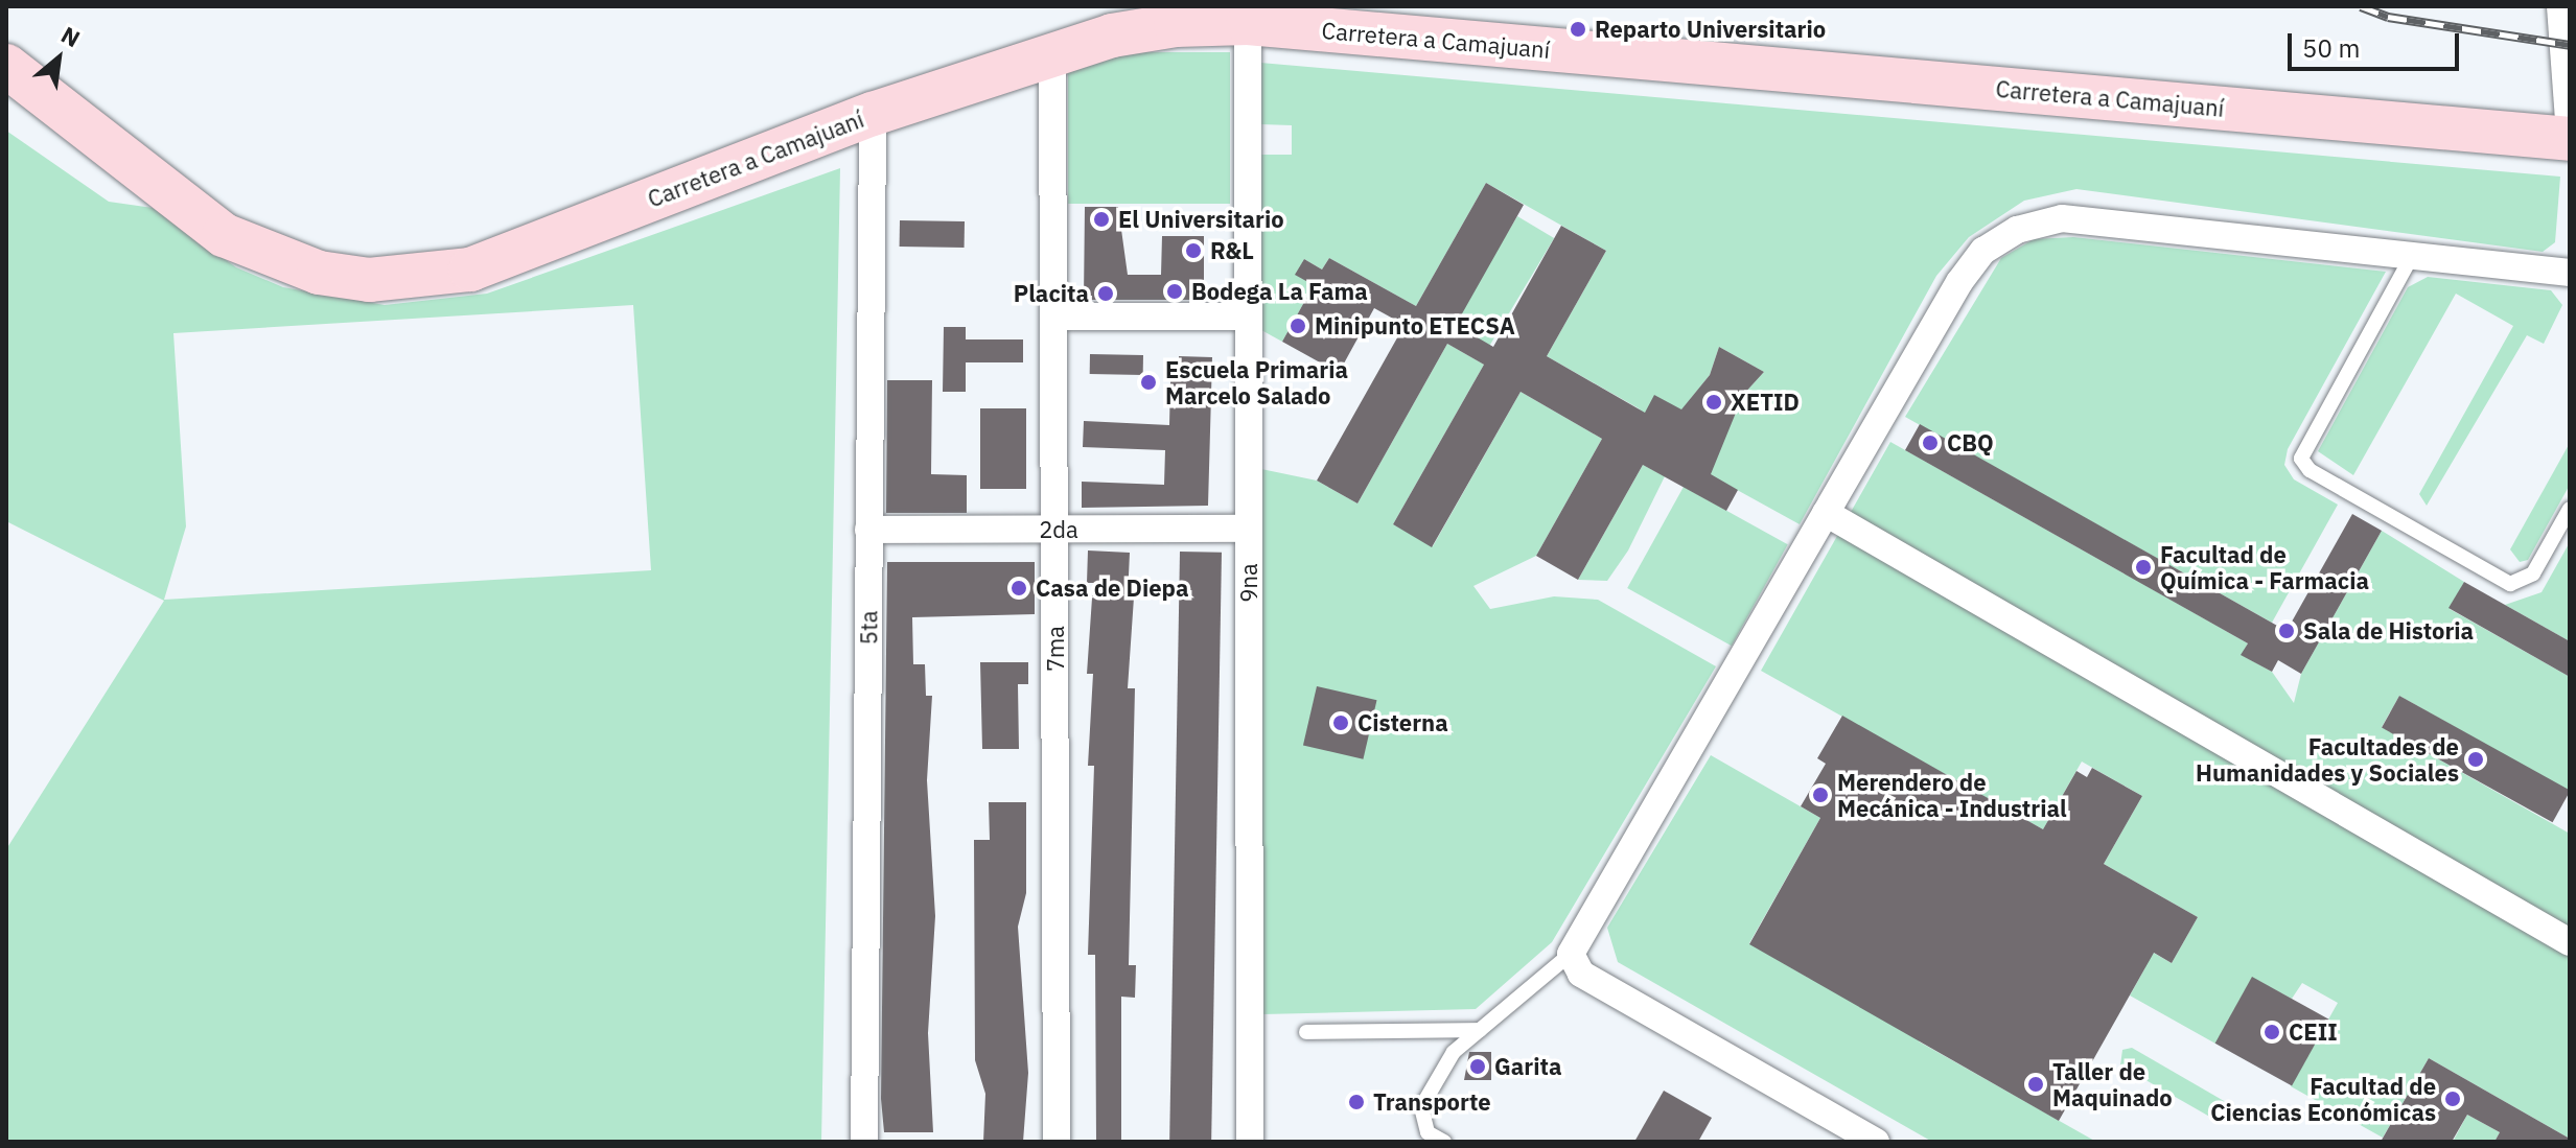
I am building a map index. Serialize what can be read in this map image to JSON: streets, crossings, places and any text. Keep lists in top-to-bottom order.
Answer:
{
  "streets": {
    "main road": ["Carretera a Camajuaní"],
    "street": [
      "2da",
      "9na",
      "5ta",
      "7ma"
    ]
  },
  "crossings": [
    ["Carretera a Camajuaní", "9na"],
    ["Carretera a Camajuaní", "5ta"],
    ["Carretera a Camajuaní", "7ma"],
    ["2da", "9na"],
    ["2da", "5ta"],
    ["2da", "7ma"]
  ],
  "places": [
    "Reparto Universitario",
    "El Universitario",
    "R&L",
    "Bodega La Fama",
    "Placita",
    "Minipunto ETECSA",
    "Escuela Primaria Marcelo Salado",
    "XETID",
    "CBQ",
    "Facultad de Química - Farmacia",
    "Casa de Diepa",
    "Sala de Historia",
    "Cisterna",
    "Facultades de Humanidades y Sociales",
    "Merendero de Mecánica - Industrial",
    "CEII",
    "Garita",
    "Taller de Maquinado",
    "Facultad de Ciencias Económicas",
    "Transporte"
  ],
  "scale_bar": "50 m",
  "north": "top right"
}
